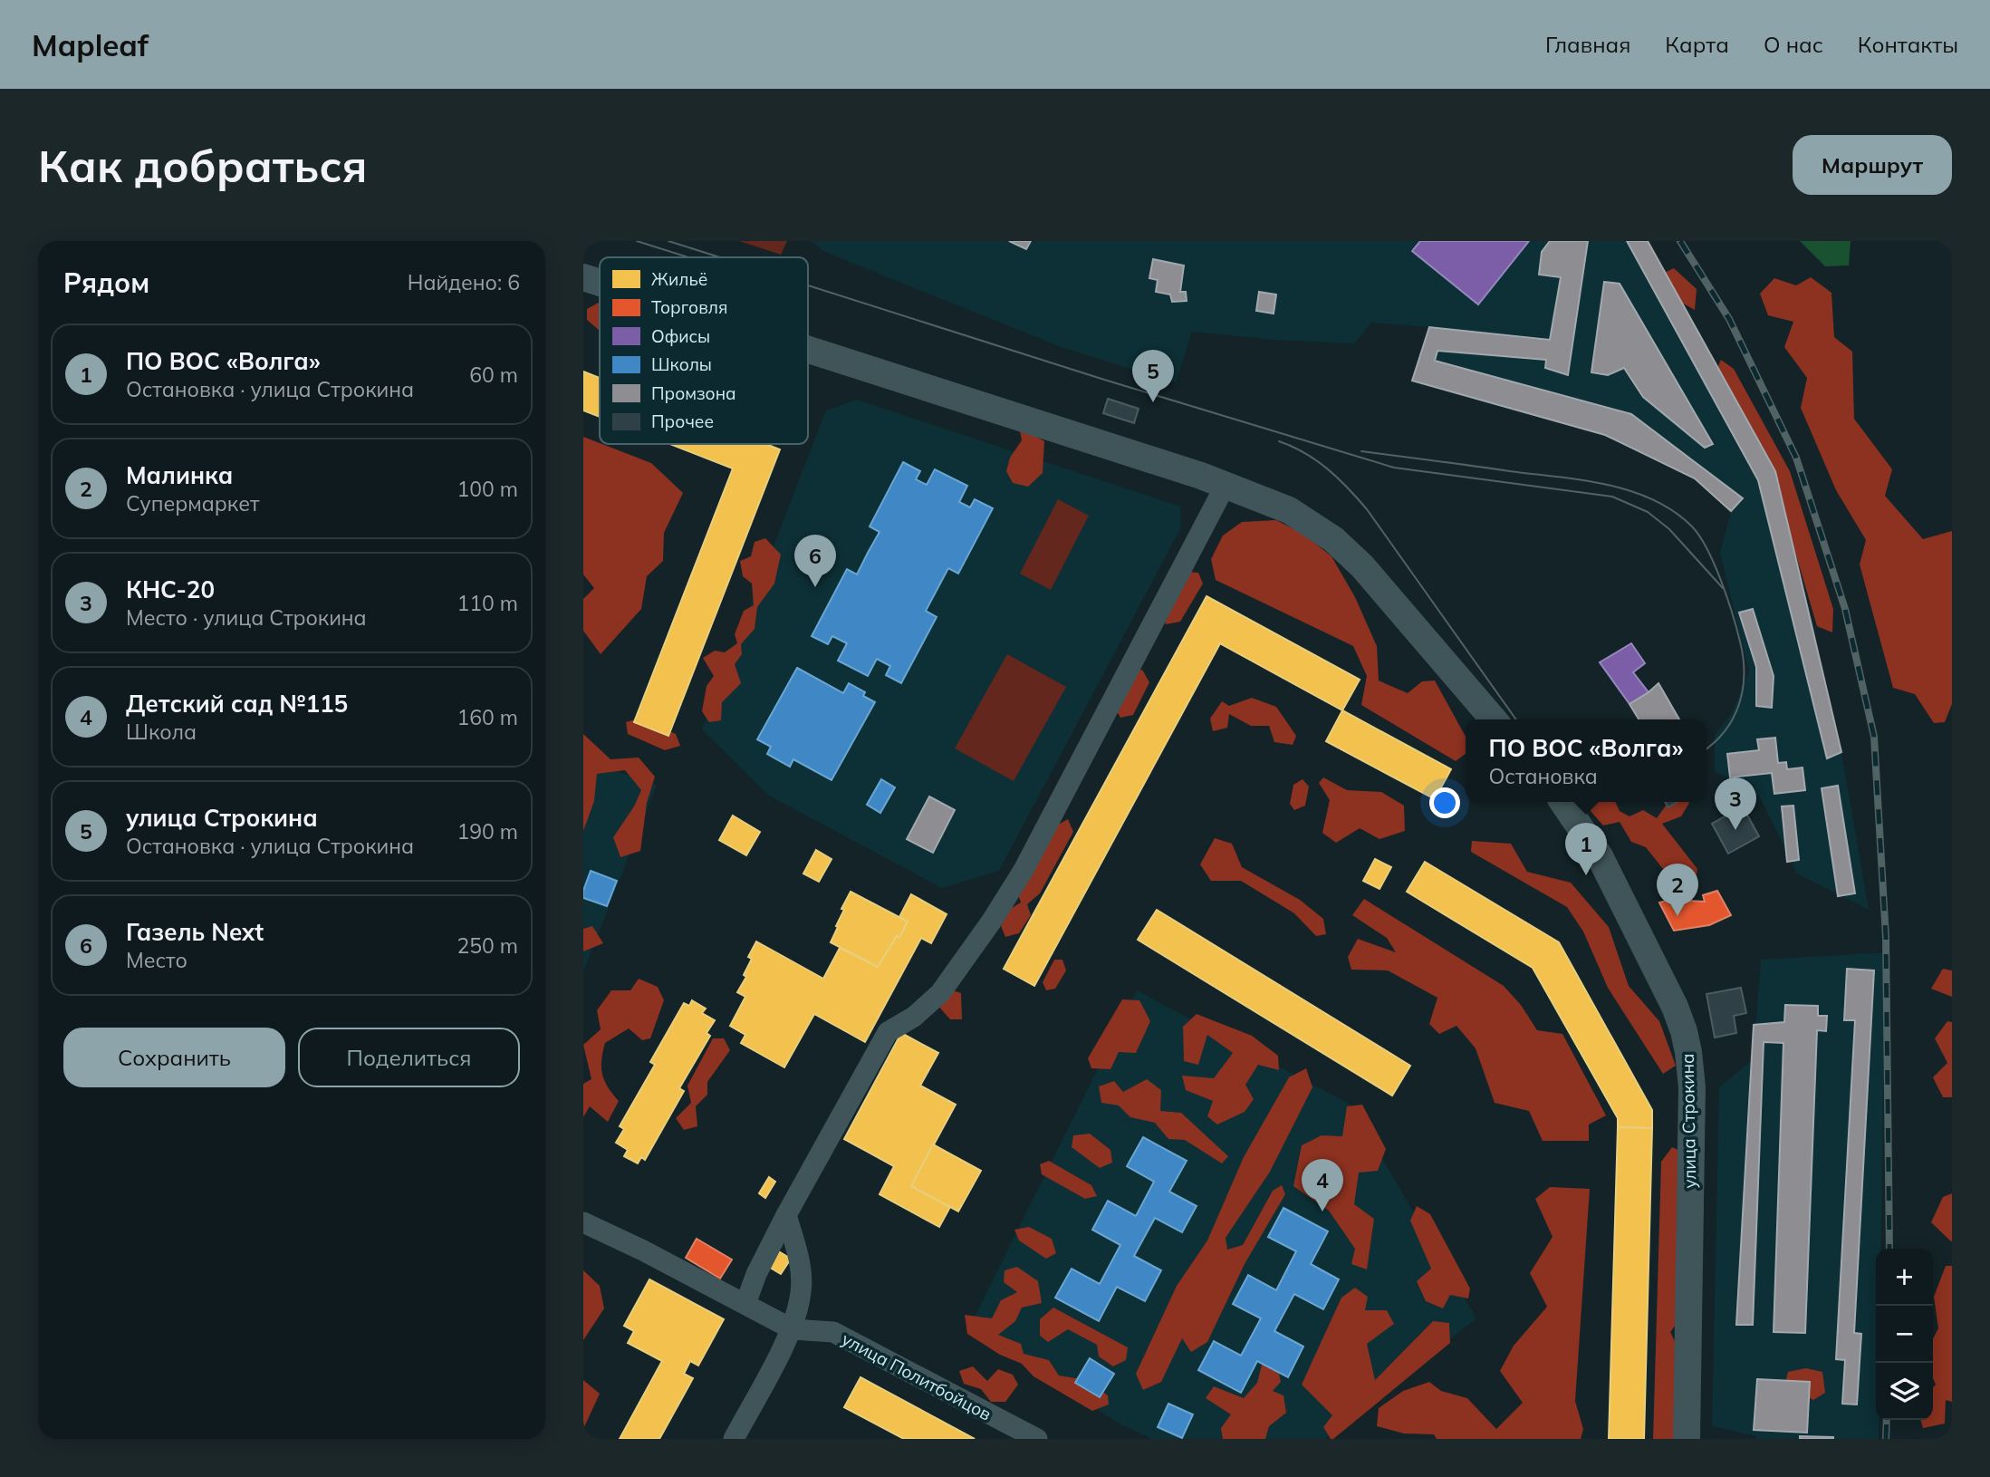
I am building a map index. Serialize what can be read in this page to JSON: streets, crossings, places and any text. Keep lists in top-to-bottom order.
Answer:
{
  "streets": {
    "street": ["улица Строкина", "улица Политбойцов"]
  },
  "legend": [
    "Жильё",
    "Торговля",
    "Офисы",
    "Школы",
    "Промзона",
    "Прочее"
  ],
  "page": {
    "header": "Mapleaf",
    "nav": [
      "Главная",
      "Карта",
      "О нас",
      "Контакты"
    ],
    "buttons": [
      "Маршрут",
      ["Сохранить", "Поделиться"]
    ],
    "title": "Как добраться",
    "heading": ["Рядом", "Найдено: 6"],
    "list": [
      {
        "mark": "1",
        "name": "ПО ВОС «Волга»",
        "note": "Остановка · улица Строкина",
        "value": "60 m"
      },
      {
        "mark": "2",
        "name": "Малинка",
        "note": "Супермаркет",
        "value": "100 m"
      },
      {
        "mark": "3",
        "name": "КНС-20",
        "note": "Место · улица Строкина",
        "value": "110 m"
      },
      {
        "mark": "4",
        "name": "Детский сад №115",
        "note": "Школа",
        "value": "160 m"
      },
      {
        "mark": "5",
        "name": "улица Строкина",
        "note": "Остановка · улица Строкина",
        "value": "190 m"
      },
      {
        "mark": "6",
        "name": "Газель Next",
        "note": "Место",
        "value": "250 m"
      }
    ],
    "pins": [
      "5",
      "6",
      "3",
      "1",
      "2",
      "4"
    ],
    "popup": ["ПО ВОС «Волга»", "Остановка"],
    "map_buttons": ["+", "−"]
  }
}
